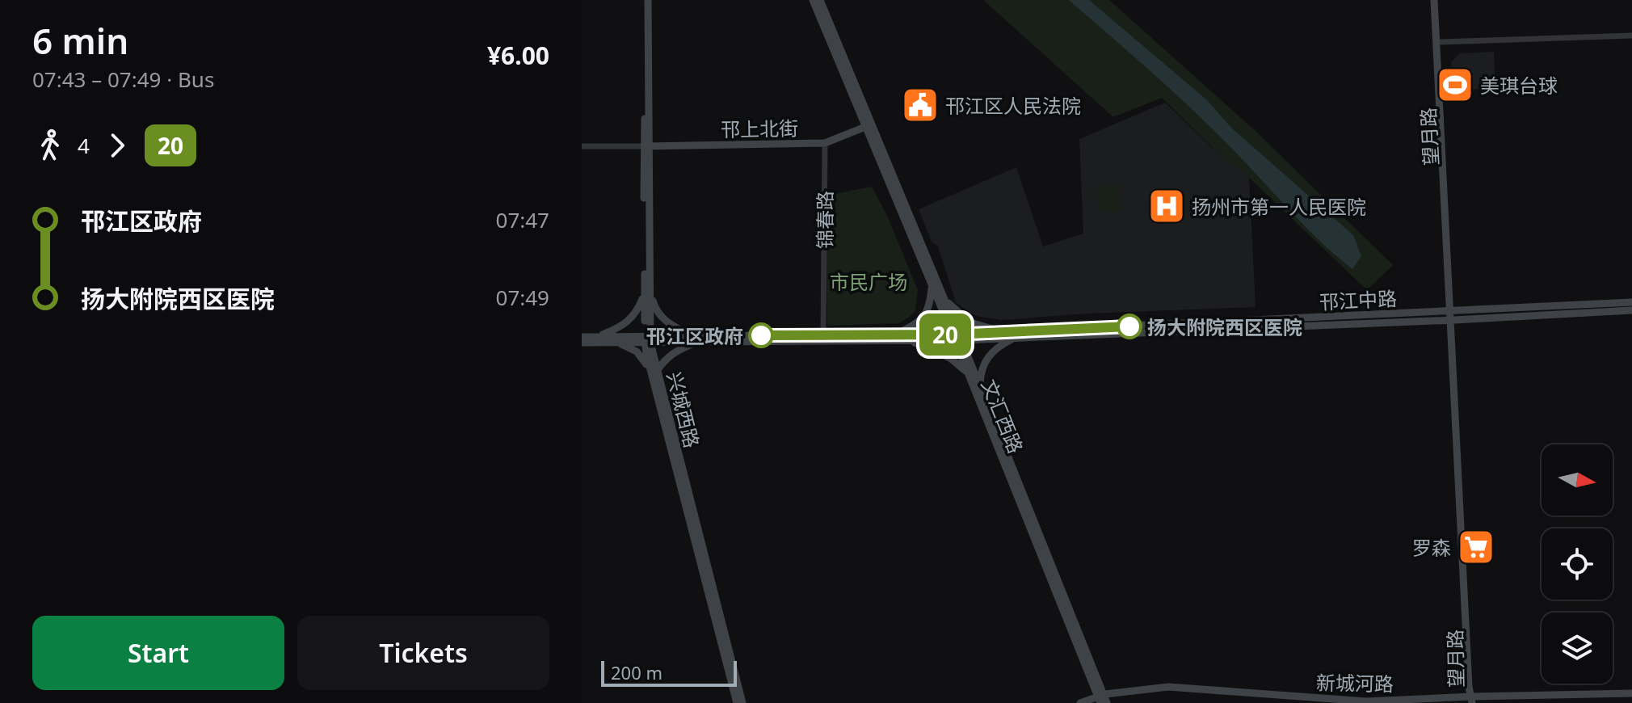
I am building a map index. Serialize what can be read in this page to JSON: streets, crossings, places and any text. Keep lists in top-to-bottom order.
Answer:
{
  "streets": {
    "main road": [
      "邗上北街",
      "望月路",
      "邗江中路",
      "兴城西路",
      "文汇西路",
      "新城河路"
    ],
    "street": ["锦春路"]
  },
  "crossings": [
    ["邗上北街", "锦春路"],
    ["邗上北街", "兴城西路"],
    ["邗上北街", "文汇西路"],
    ["望月路", "邗江中路"],
    ["望月路", "新城河路"],
    ["锦春路", "邗江中路"],
    ["邗江中路", "兴城西路"],
    ["邗江中路", "文汇西路"],
    ["文汇西路", "新城河路"]
  ],
  "parks": ["市民广场"],
  "places": {
    "sports": ["美琪台球"],
    "public building": ["邗江区人民法院"],
    "hospital": ["扬州市第一人民医院"],
    "other": ["扬大附院西区医院", "邗江区政府"],
    "supermarket": ["罗森"]
  },
  "lines": ["bus line 20"],
  "scale_bar": "200 m",
  "north": "right",
  "page": {
    "heading": ["6 min", "07:43 – 07:49 · Bus", "¥6.00"],
    "on_map": "20",
    "legs": ["4", "20"],
    "list": [
      {
        "name": "邗江区政府",
        "value": "07:47"
      },
      {
        "name": "扬大附院西区医院",
        "value": "07:49"
      }
    ],
    "buttons": ["Start", "Tickets"],
    "scale": "200 m"
  }
}
